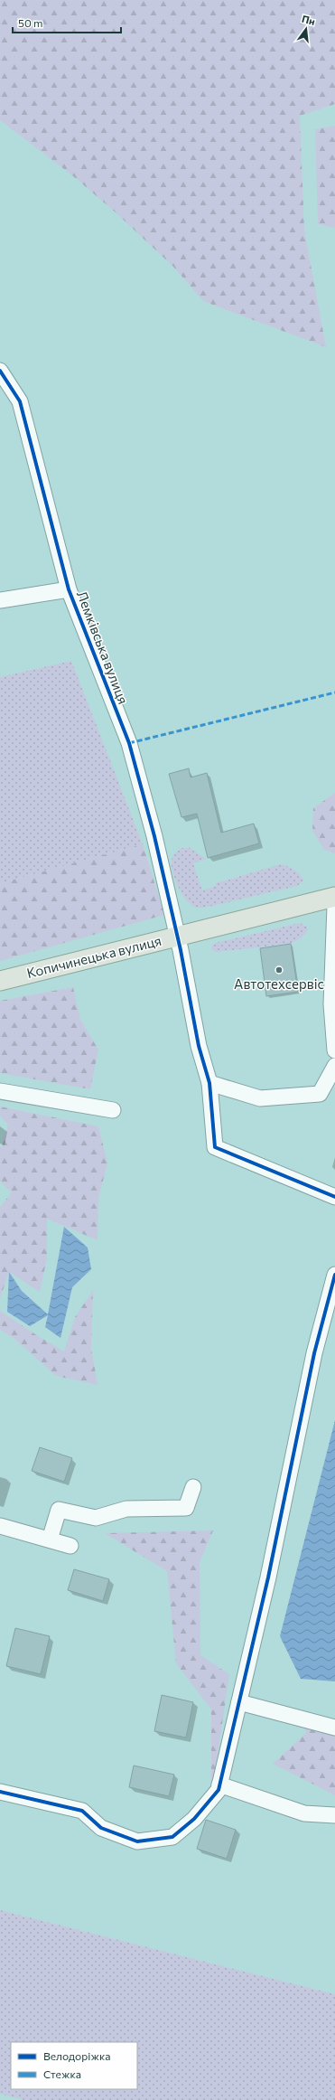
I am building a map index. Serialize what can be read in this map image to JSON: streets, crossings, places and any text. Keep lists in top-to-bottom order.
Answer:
{
  "streets": {
    "main road": ["Копичинецька вулиця"],
    "street": ["Лемківська вулиця"]
  },
  "crossings": [
    ["Лемківська вулиця", "Копичинецька вулиця"]
  ],
  "places": ["Автотехсервіс"],
  "legend": ["Велодоріжка", "Стежка"],
  "scale_bar": "50 m",
  "north": "top"
}
